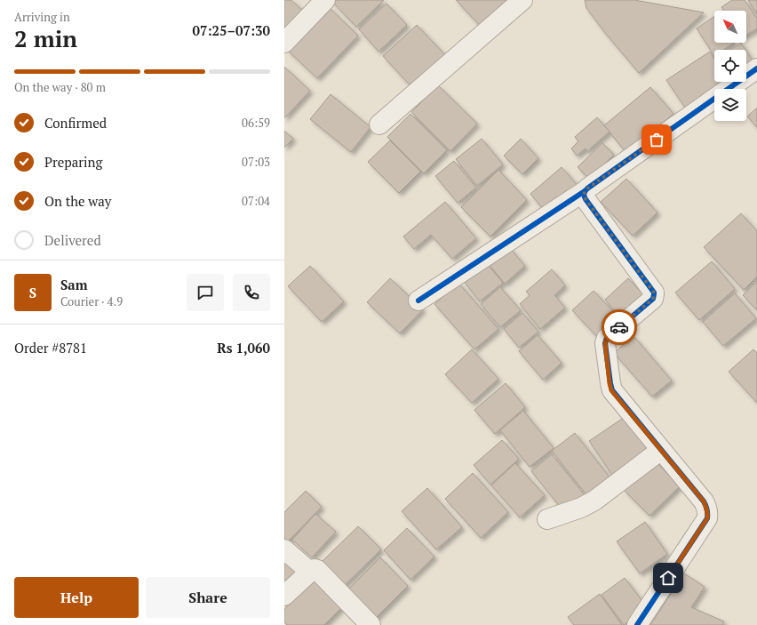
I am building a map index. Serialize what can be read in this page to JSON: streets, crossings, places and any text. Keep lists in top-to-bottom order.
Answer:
{
  "north": "top left",
  "page": {
    "heading": ["2 min", "Arriving in", "07:25–07:30"],
    "panel": [
      "Sam",
      "Courier · 4.9",
      "Order #8781",
      "Rs 1,060"
    ],
    "bar": "On the way · 80 m",
    "list": [
      ["Confirmed", "06:59"],
      ["Preparing", "07:03"],
      ["On the way", "07:04"],
      "Delivered"
    ],
    "round": "S",
    "buttons": ["Help", "Share"]
  }
}
